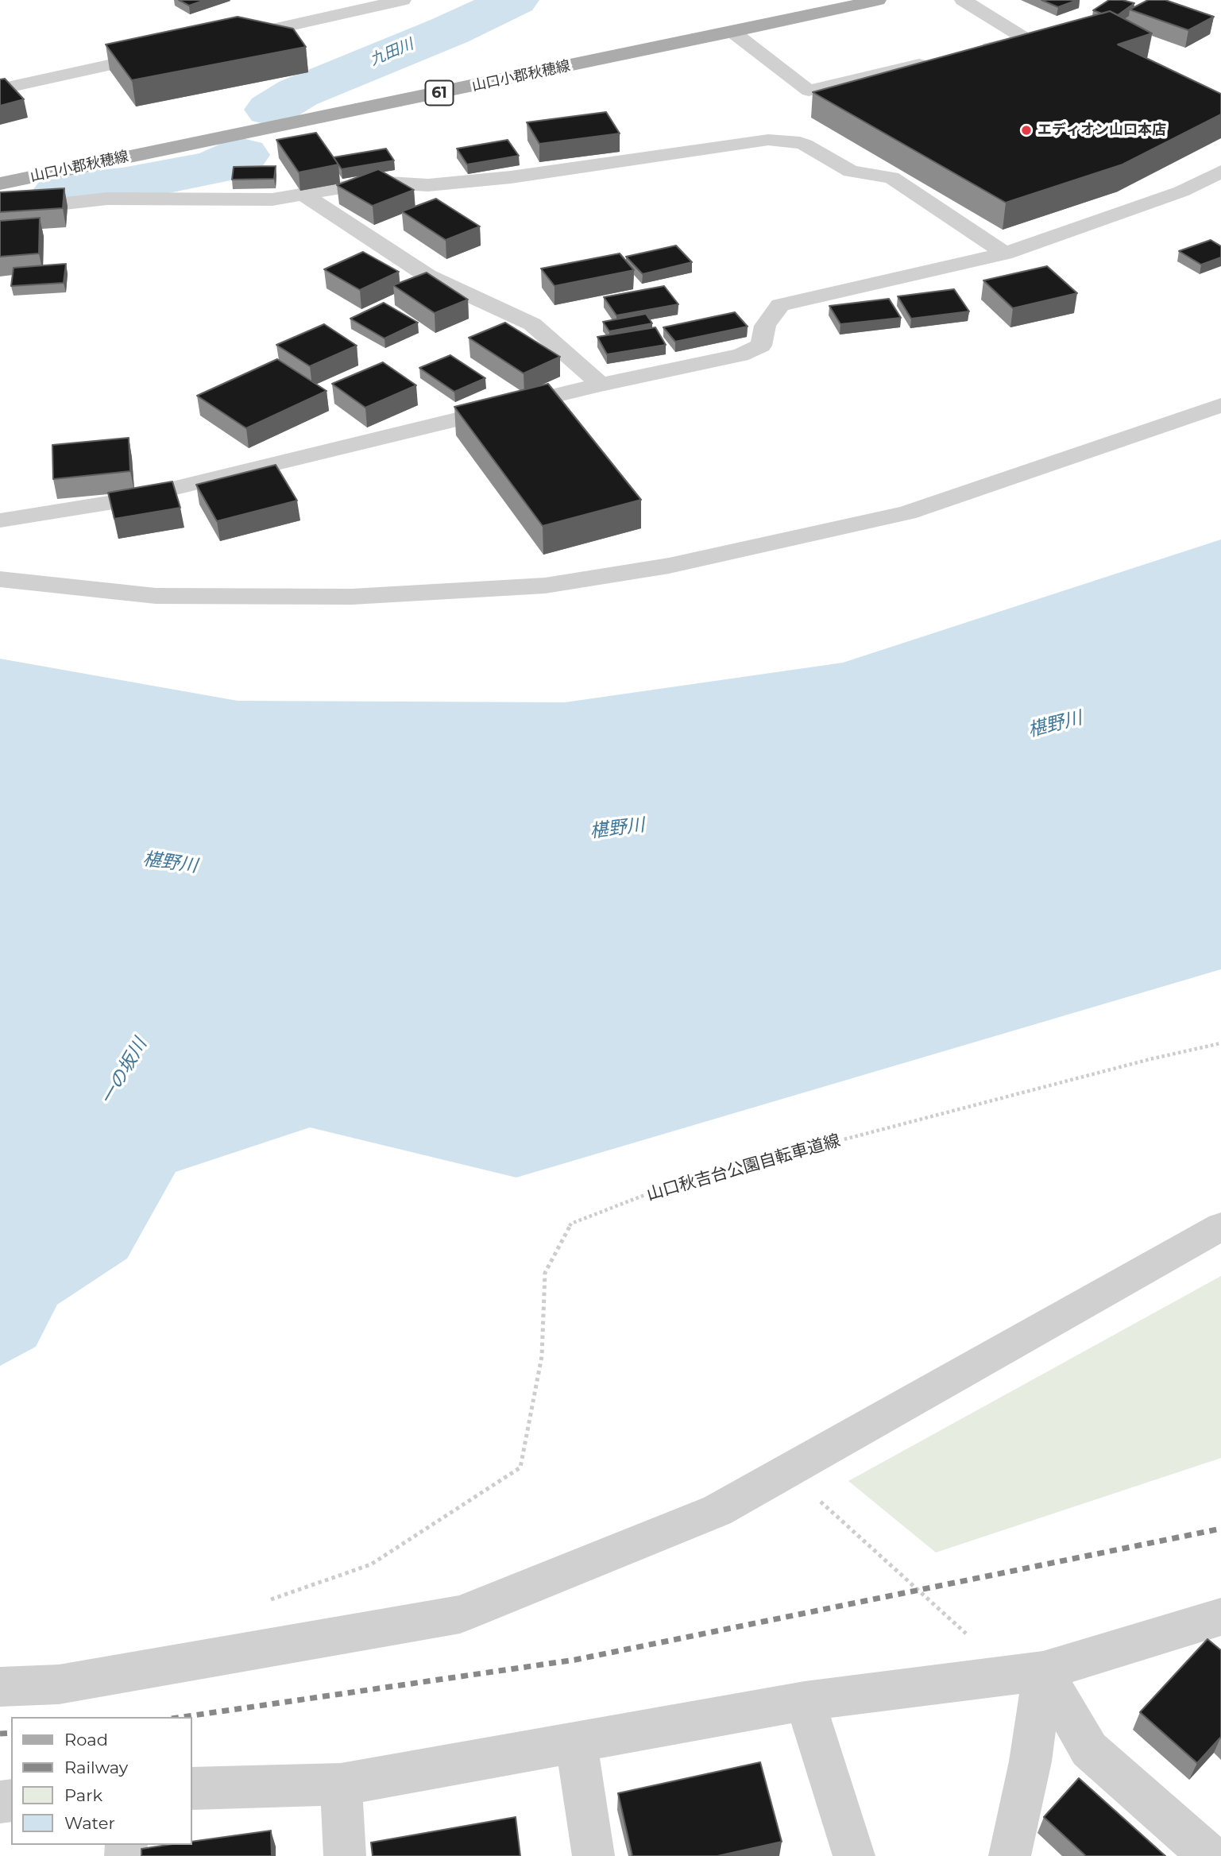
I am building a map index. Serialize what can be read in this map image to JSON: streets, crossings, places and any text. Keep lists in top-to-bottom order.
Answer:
{
  "streets": {
    "main road": ["山口小郡秋穂線", "61"],
    "path": ["山口秋吉台公園自転車道線"]
  },
  "water": ["九田川", "椹野川", "一の坂川"],
  "places": ["エディオン山口本店"],
  "legend": [
    "Road",
    "Railway",
    "Park",
    "Water"
  ]
}
